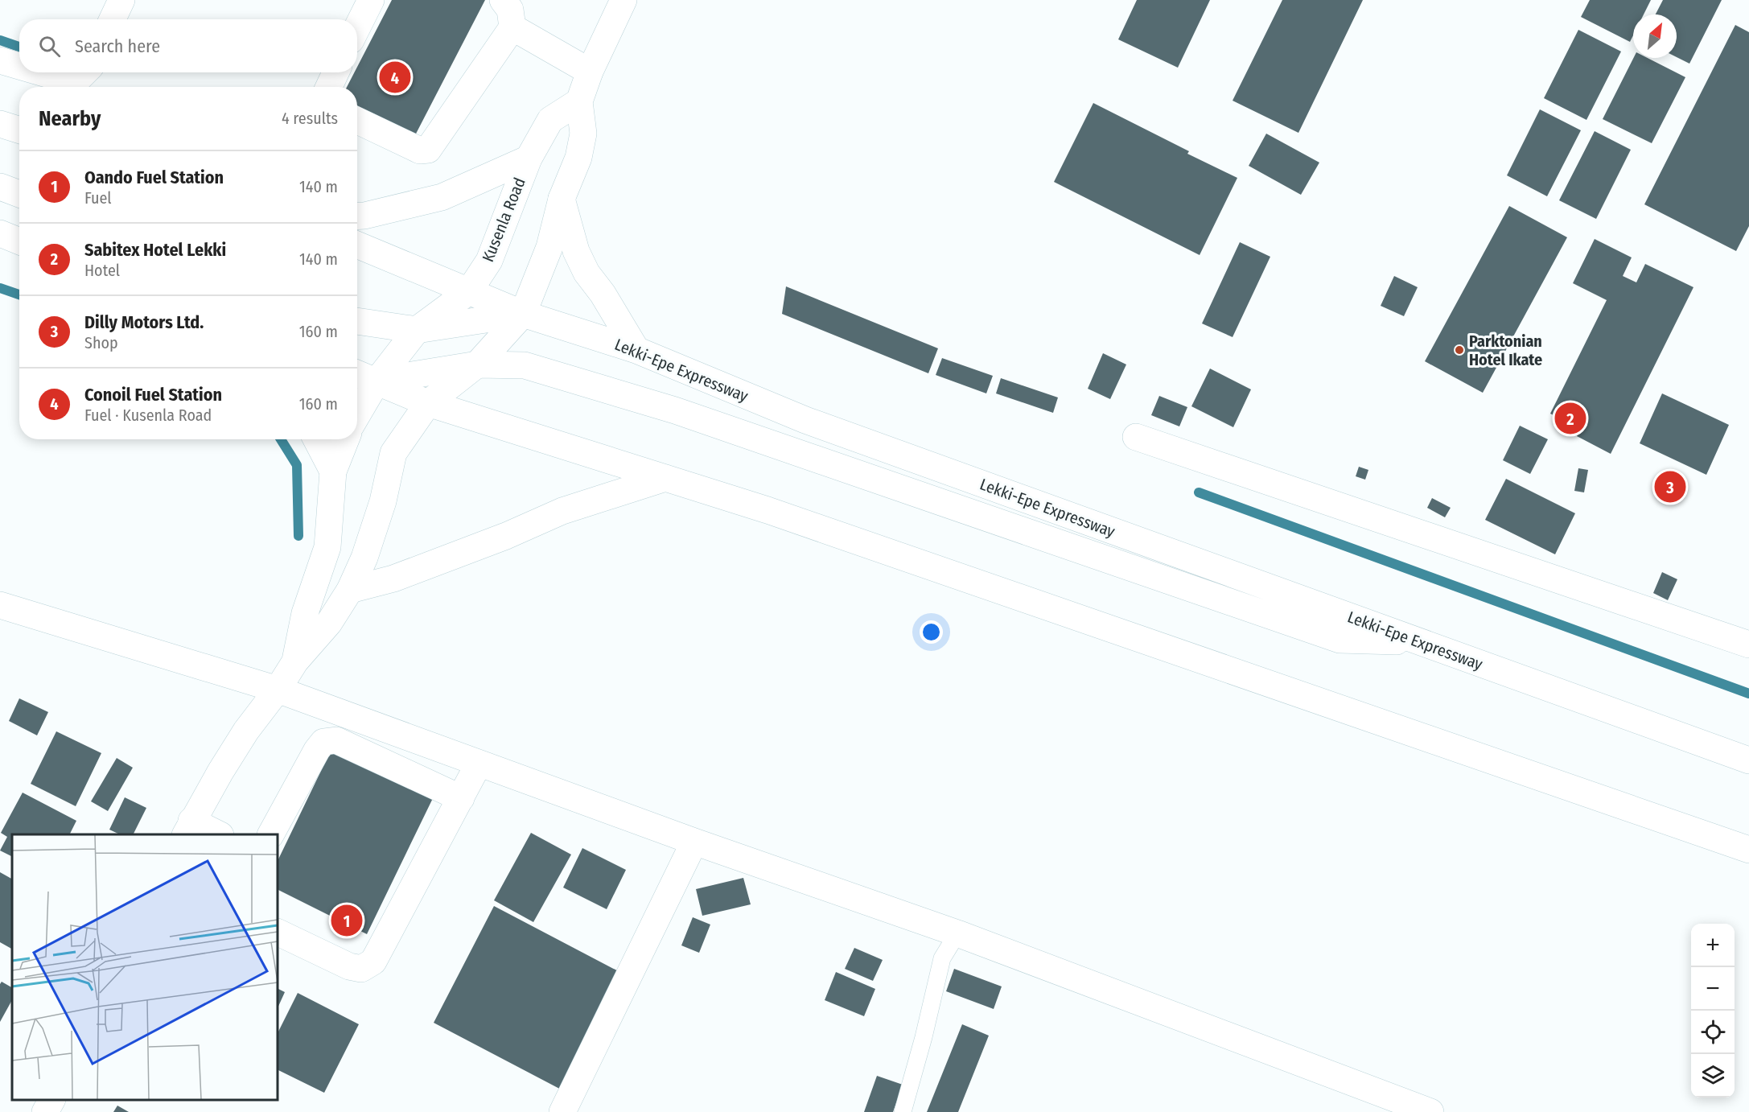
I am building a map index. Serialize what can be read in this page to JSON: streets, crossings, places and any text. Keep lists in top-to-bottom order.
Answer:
{
  "streets": {
    "main road": ["Kusenla Road", "Lekki-Epe Expressway"]
  },
  "crossings": [
    ["Kusenla Road", "Lekki-Epe Expressway"]
  ],
  "places": ["Parktonian Hotel Ikate"],
  "north": "top right",
  "page": {
    "search": "Search here",
    "pins": [
      "4",
      "2",
      "3",
      "1"
    ],
    "heading": ["Nearby", "4 results"],
    "list": [
      {
        "mark": "1",
        "name": "Oando Fuel Station",
        "note": "Fuel",
        "value": "140 m"
      },
      {
        "mark": "2",
        "name": "Sabitex Hotel Lekki",
        "note": "Hotel",
        "value": "140 m"
      },
      {
        "mark": "3",
        "name": "Dilly Motors Ltd.",
        "note": "Shop",
        "value": "160 m"
      },
      {
        "mark": "4",
        "name": "Conoil Fuel Station",
        "note": "Fuel · Kusenla Road",
        "value": "160 m"
      }
    ],
    "map_buttons": ["+", "−"]
  }
}
